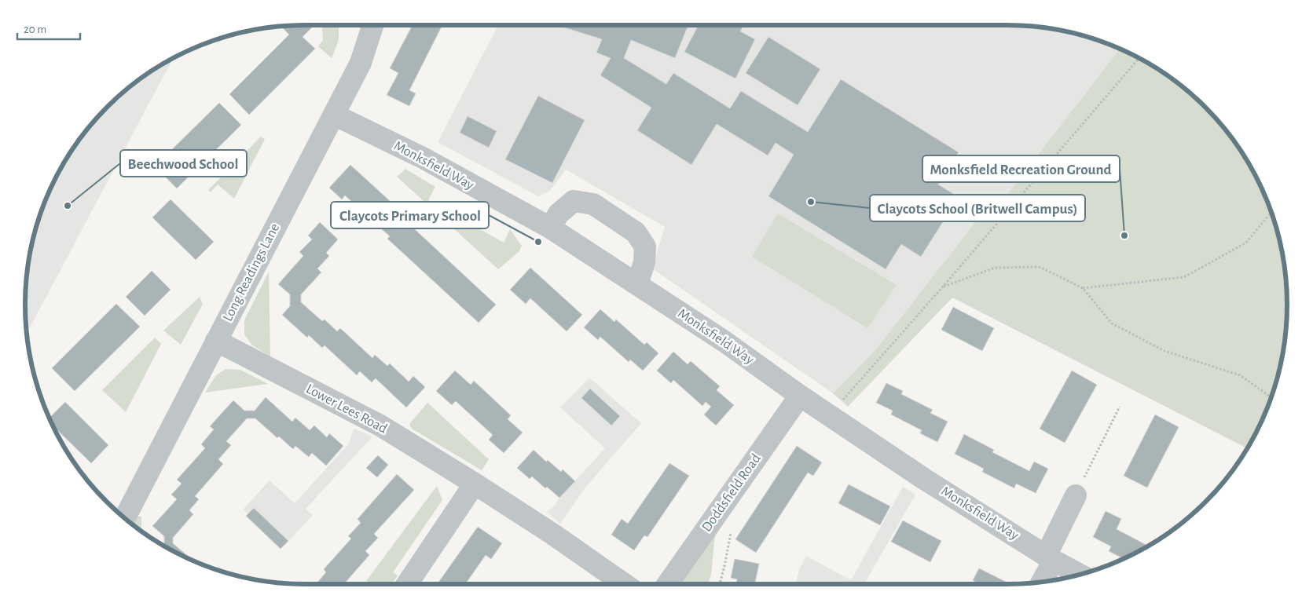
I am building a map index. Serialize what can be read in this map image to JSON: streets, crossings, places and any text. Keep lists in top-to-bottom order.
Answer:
{
  "streets": {
    "street": [
      "Monksfield Way",
      "Long Readings Lane",
      "Lower Lees Road",
      "Doddsfield Road"
    ]
  },
  "crossings": [
    ["Monksfield Way", "Long Readings Lane"],
    ["Monksfield Way", "Doddsfield Road"],
    ["Long Readings Lane", "Lower Lees Road"]
  ],
  "places": [
    "Claycots School (Britwell Campus)",
    "Beechwood School",
    "Monksfield Recreation Ground",
    "Claycots Primary School"
  ],
  "scale_bar": "20 m"
}
